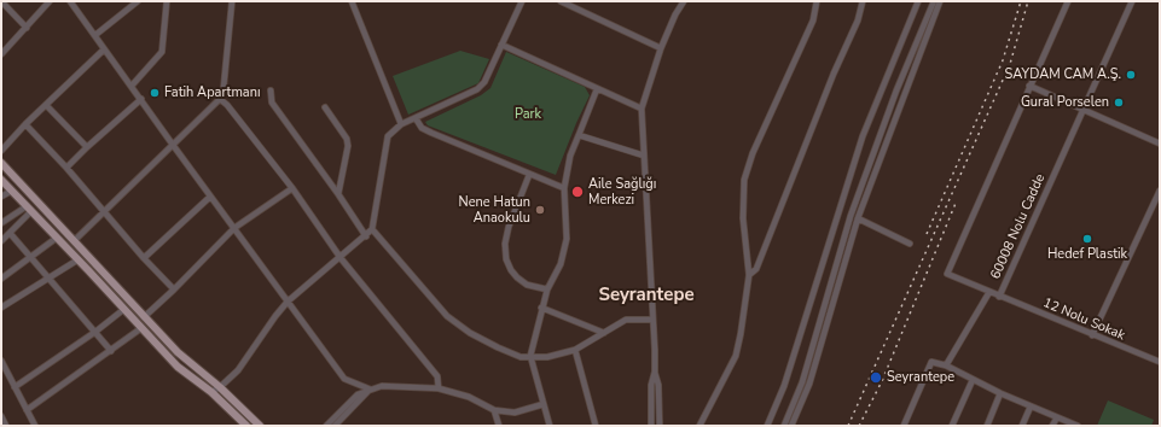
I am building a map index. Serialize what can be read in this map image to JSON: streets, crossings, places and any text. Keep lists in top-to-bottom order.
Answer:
{
  "streets": {
    "street": ["60008 Nolu Cadde", "12 Nolu Sokak"]
  },
  "crossings": [
    ["60008 Nolu Cadde", "12 Nolu Sokak"]
  ],
  "districts": ["Seyrantepe"],
  "parks": ["Park"],
  "places": [
    "SAYDAM CAM A.Ş.",
    "Fatih Apartmanı",
    "Gural Porselen",
    "Aile Sağlığı Merkezi",
    "Nene Hatun Anaokulu",
    "Hedef Plastik",
    "Seyrantepe"
  ]
}
